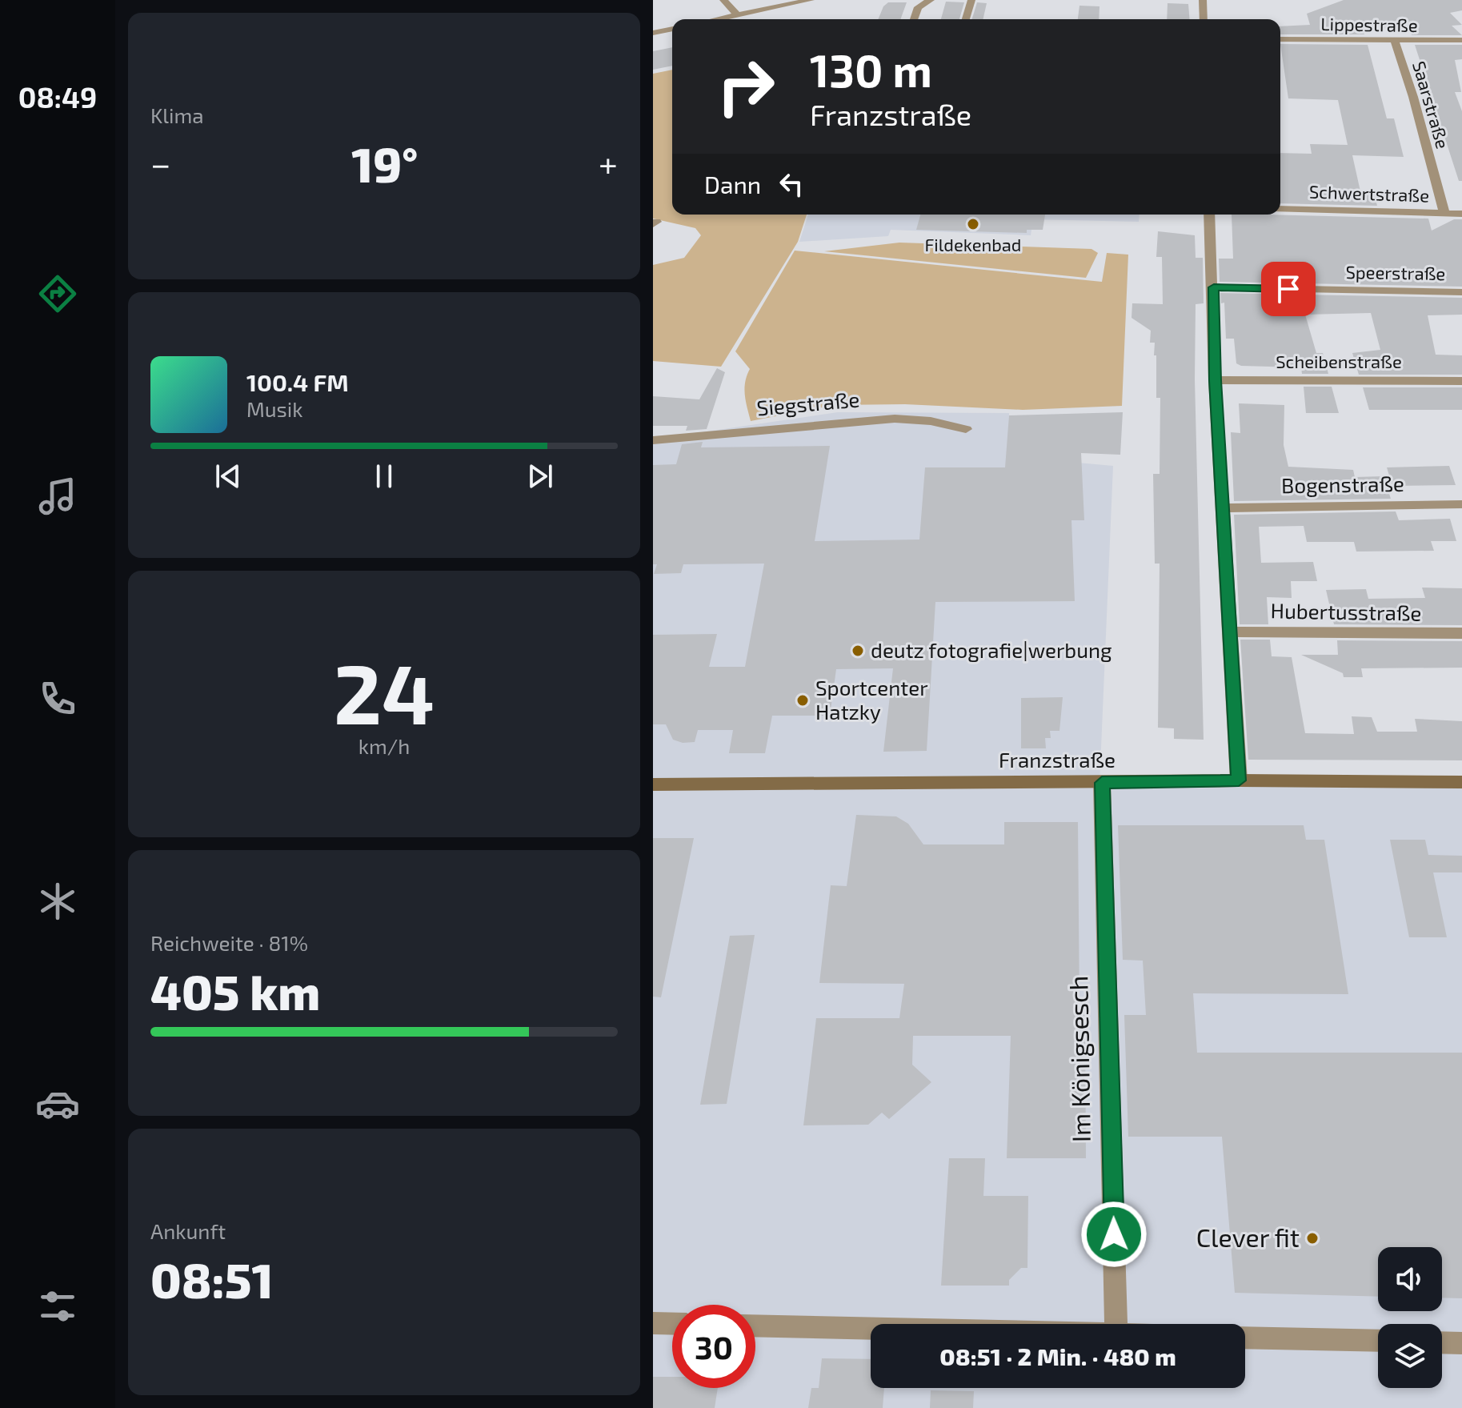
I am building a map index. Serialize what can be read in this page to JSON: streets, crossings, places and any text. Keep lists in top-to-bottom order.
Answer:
{
  "streets": {
    "street": [
      "Lippestraße",
      "Saarstraße",
      "Schwertstraße",
      "Speerstraße",
      "Scheibenstraße",
      "Siegstraße",
      "Bogenstraße",
      "Hubertusstraße",
      "Franzstraße",
      "Im Königsesch"
    ]
  },
  "crossings": [
    ["Lippestraße", "Saarstraße"],
    ["Saarstraße", "Schwertstraße"],
    ["Franzstraße", "Im Königsesch"]
  ],
  "places": [
    "Fildekenbad",
    "deutz fotografie|werbung",
    "Sportcenter Hatzky",
    "Clever fit"
  ],
  "page": {
    "tabs": "08:49",
    "tile": [
      "Klima",
      ["24", "km/h"],
      ["Reichweite · 81%", "405 km"],
      ["Ankunft", "08:51"]
    ],
    "turn": ["130 m", "Franzstraße"],
    "heat": ["−", "19°", "+"],
    "then": "Dann",
    "song": ["100.4 FM", "Musik"],
    "limit": "30",
    "trip": "08:51 · 2 Min. · 480 m"
  }
}
